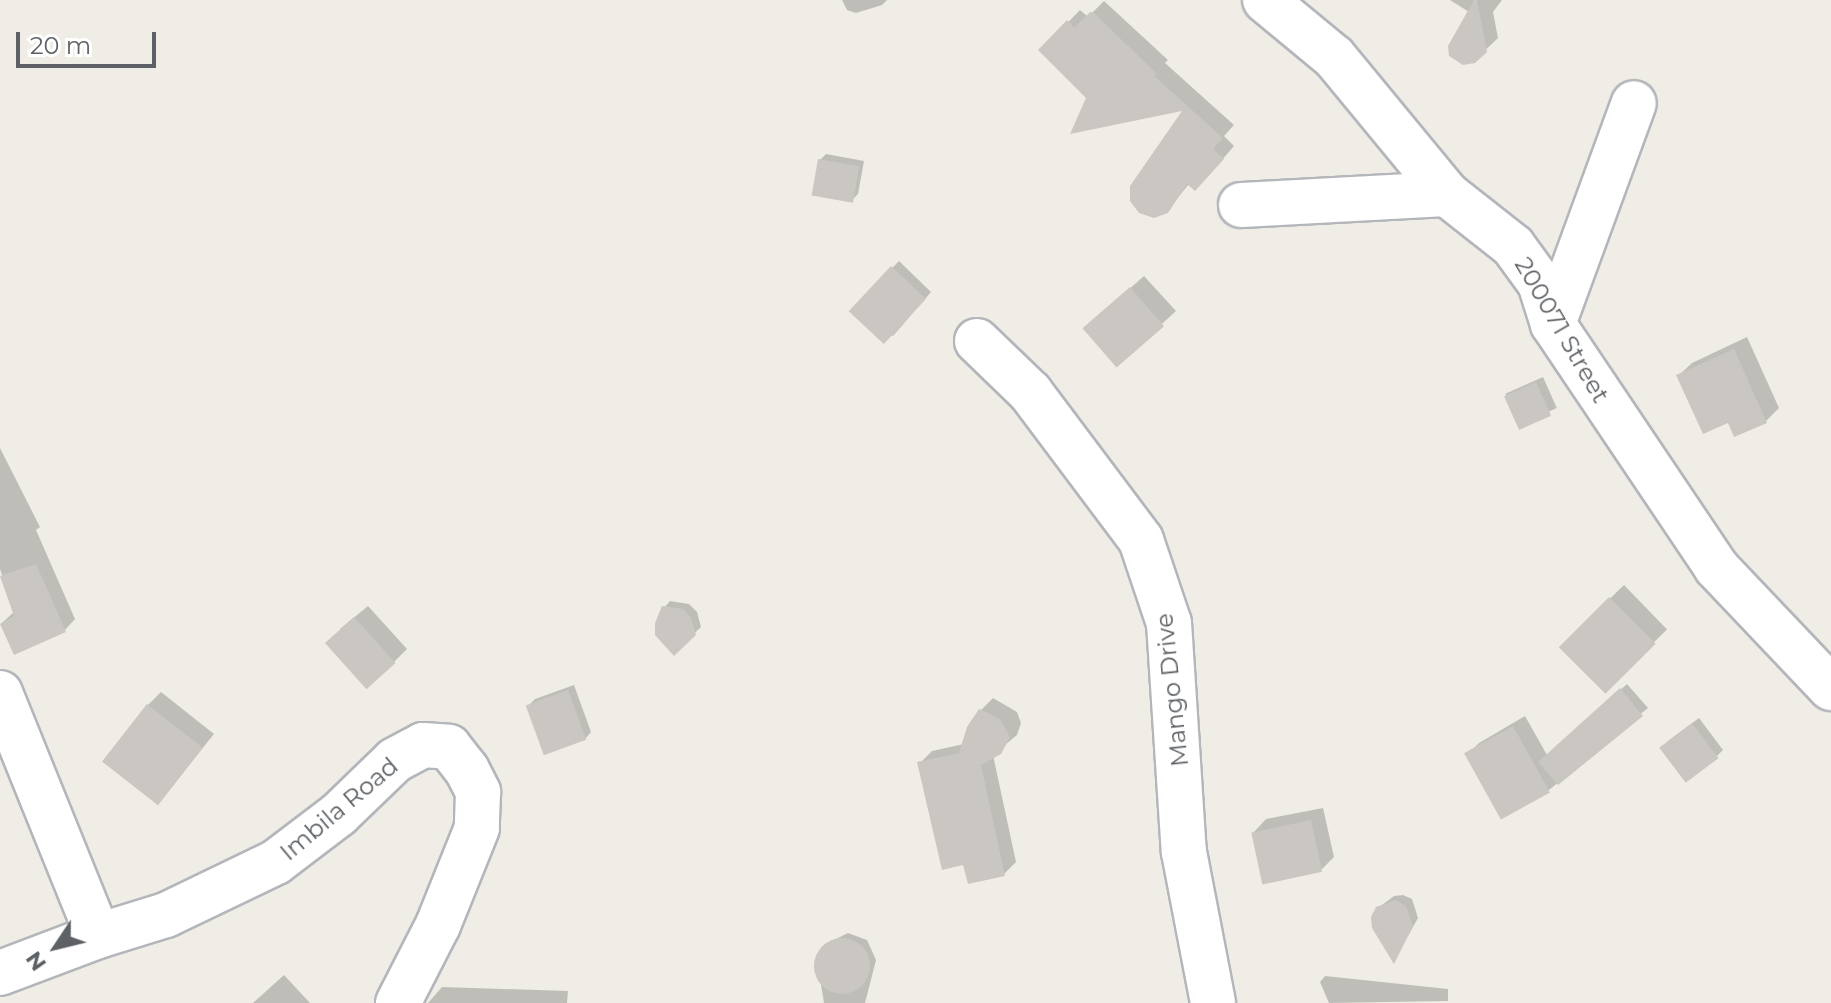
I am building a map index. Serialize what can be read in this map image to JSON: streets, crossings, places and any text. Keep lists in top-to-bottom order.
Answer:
{
  "streets": {
    "street": ["200071 Street", "Mango Drive", "Imbila Road"]
  },
  "scale_bar": "20 m",
  "north": "bottom left"
}
